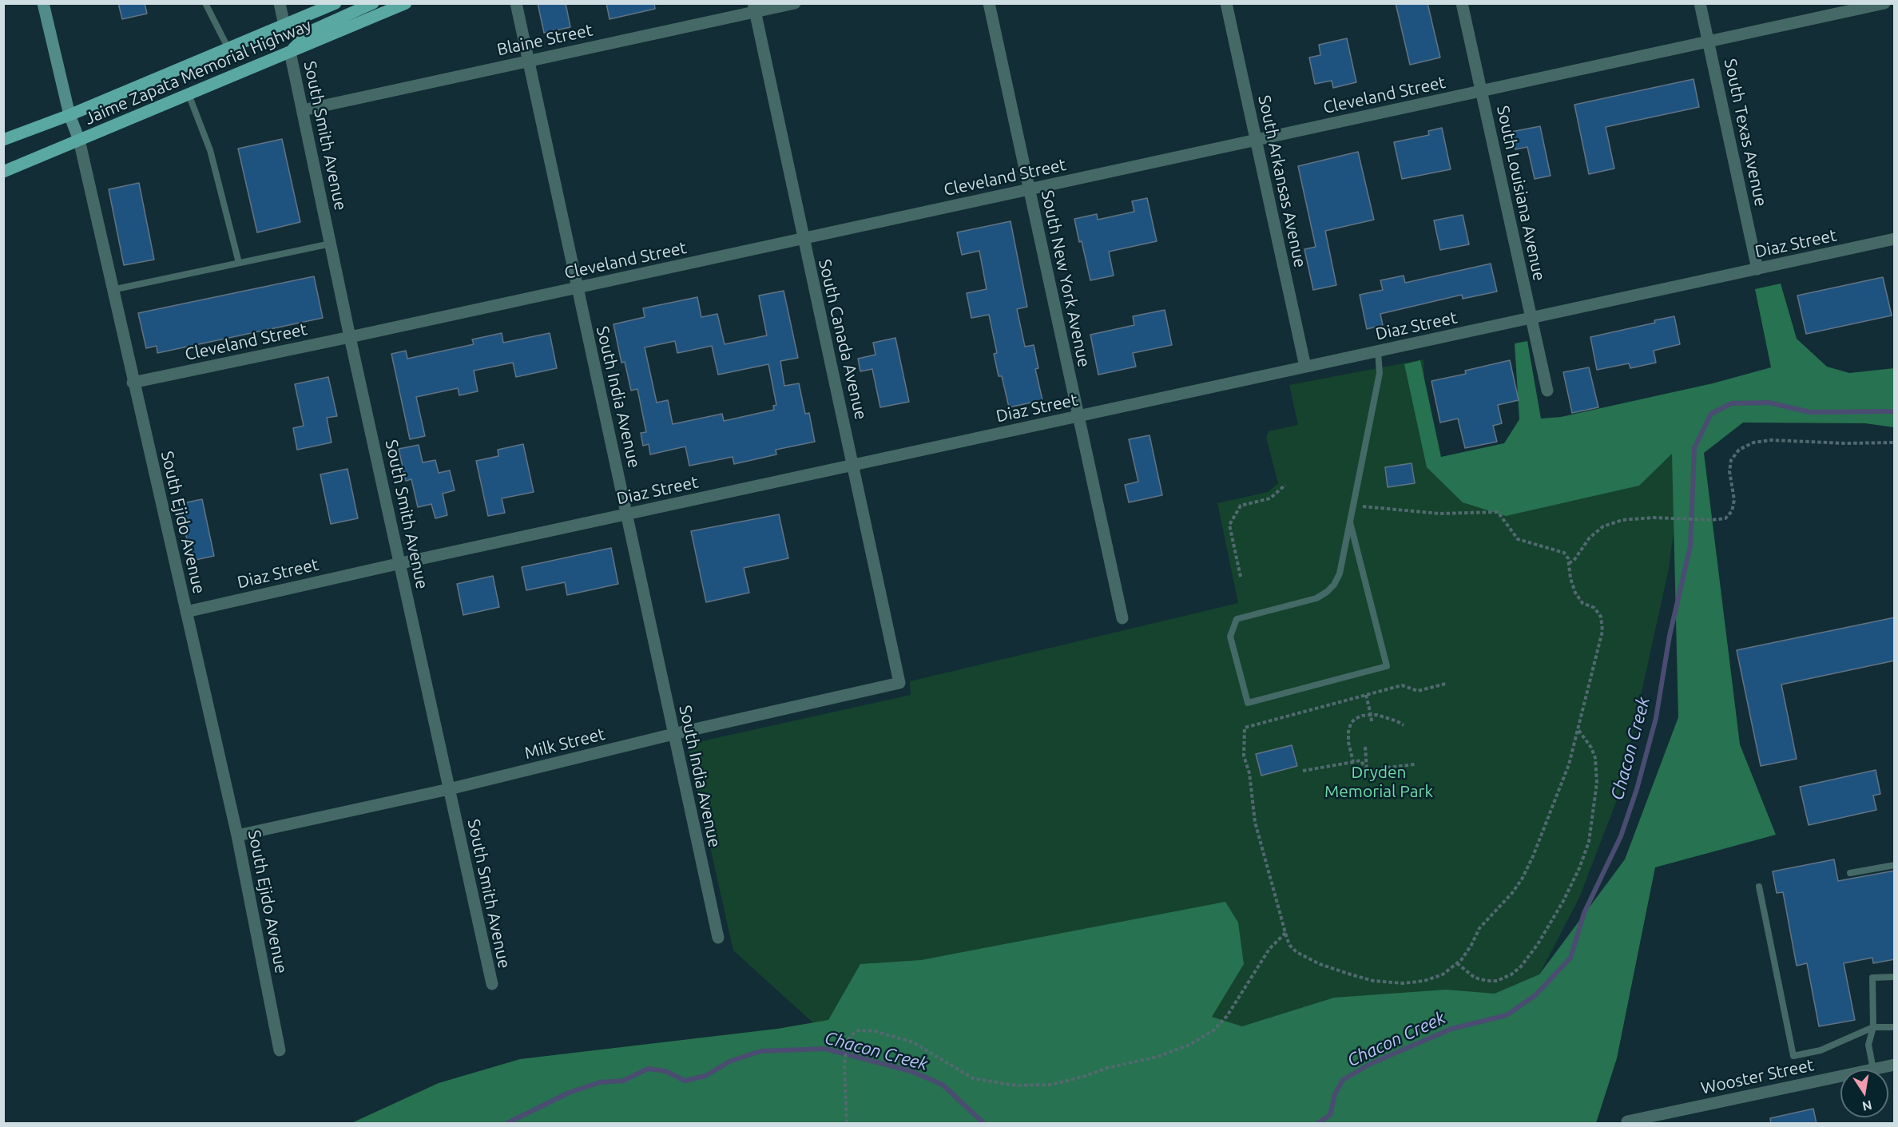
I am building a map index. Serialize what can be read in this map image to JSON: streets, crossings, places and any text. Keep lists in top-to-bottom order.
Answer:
{
  "streets": {
    "main road": ["Jaime Zapata Memorial Highway", "South Ejido Avenue"],
    "street": [
      "Blaine Street",
      "Cleveland Street",
      "South Texas Avenue",
      "South Smith Avenue",
      "South Arkansas Avenue",
      "South Louisiana Avenue",
      "Diaz Street",
      "South New York Avenue",
      "South Canada Avenue",
      "South India Avenue",
      "Milk Street",
      "Wooster Street"
    ]
  },
  "crossings": [
    ["Blaine Street", "South Smith Avenue"],
    ["Blaine Street", "South Canada Avenue"],
    ["Blaine Street", "South India Avenue"],
    ["Jaime Zapata Memorial Highway", "South Smith Avenue"],
    ["Jaime Zapata Memorial Highway", "South Ejido Avenue"],
    ["Cleveland Street", "South Texas Avenue"],
    ["Cleveland Street", "South Smith Avenue"],
    ["Cleveland Street", "South Arkansas Avenue"],
    ["Cleveland Street", "South Louisiana Avenue"],
    ["Cleveland Street", "South New York Avenue"],
    ["Cleveland Street", "South Canada Avenue"],
    ["Cleveland Street", "South India Avenue"],
    ["Cleveland Street", "South Ejido Avenue"],
    ["South Texas Avenue", "Diaz Street"],
    ["South Smith Avenue", "Diaz Street"],
    ["South Smith Avenue", "Milk Street"],
    ["South Arkansas Avenue", "Diaz Street"],
    ["South Louisiana Avenue", "Diaz Street"],
    ["Diaz Street", "South New York Avenue"],
    ["Diaz Street", "South Canada Avenue"],
    ["Diaz Street", "South India Avenue"],
    ["Diaz Street", "South Ejido Avenue"],
    ["South Canada Avenue", "Milk Street"],
    ["South India Avenue", "Milk Street"],
    ["South Ejido Avenue", "Milk Street"]
  ],
  "water": ["Chacon Creek"],
  "parks": ["Dryden Memorial Park"],
  "north": "bottom"
}
